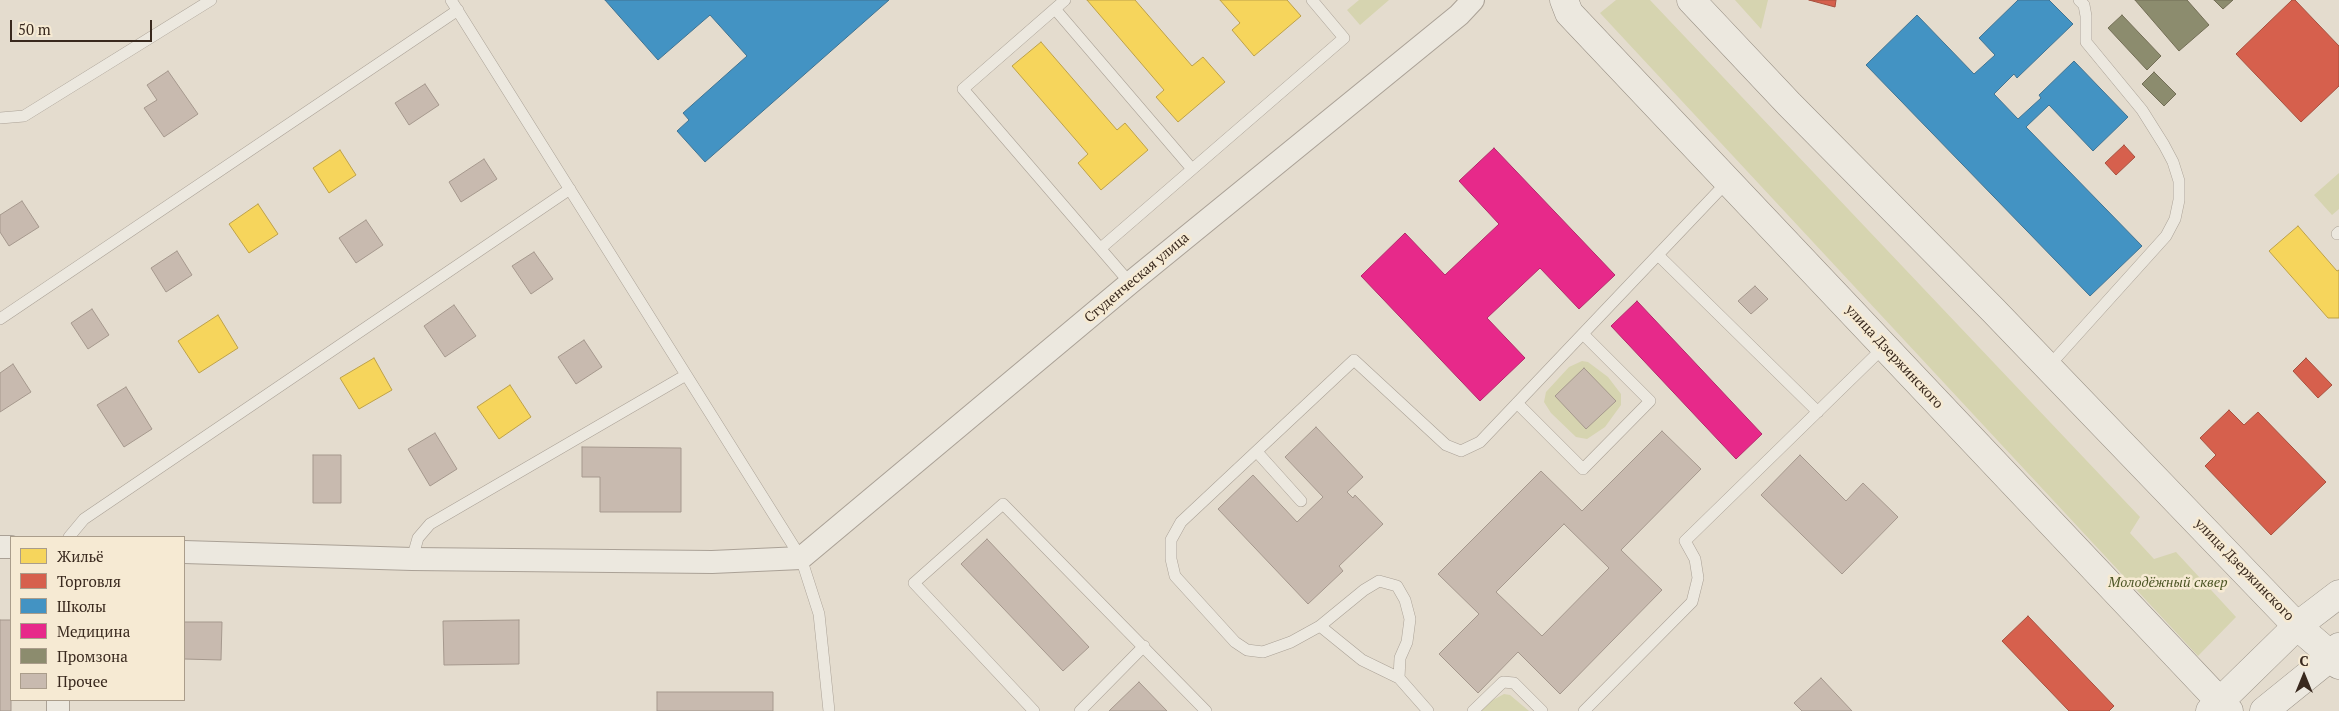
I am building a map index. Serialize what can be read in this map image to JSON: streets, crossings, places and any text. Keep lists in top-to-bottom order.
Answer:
{
  "streets": {
    "street": ["Студенческая улица", "улица Дзержинского"]
  },
  "parks": ["Молодёжный сквер"],
  "legend": [
    "Жильё",
    "Торговля",
    "Школы",
    "Медицина",
    "Промзона",
    "Прочее"
  ],
  "scale_bar": "50 m",
  "north": "top"
}
